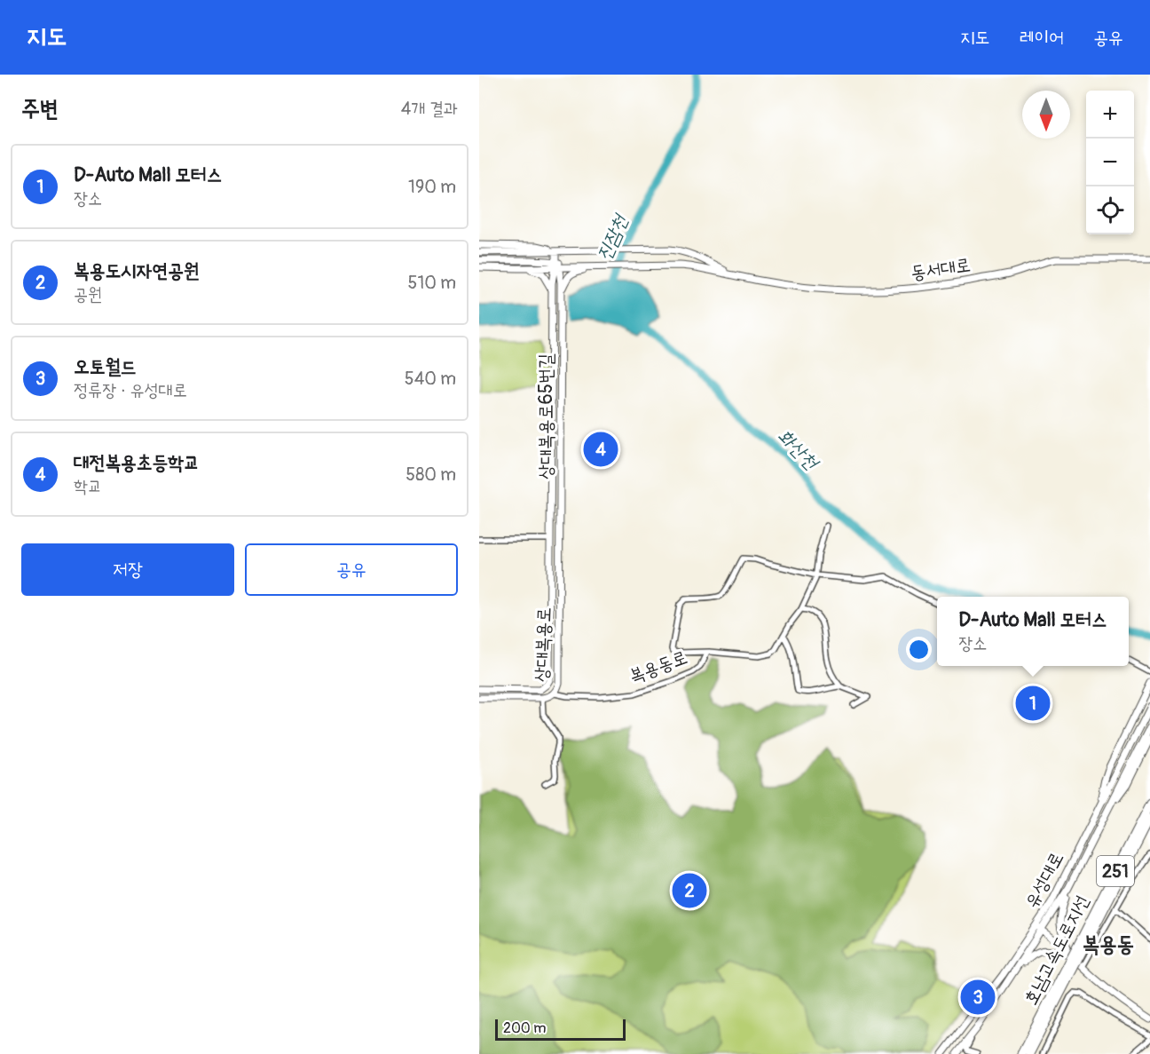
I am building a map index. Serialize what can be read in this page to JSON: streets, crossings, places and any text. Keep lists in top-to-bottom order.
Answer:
{
  "streets": {
    "highway": ["251", "호남고속도로지선"],
    "street": [
      "동서대로",
      "상대복용로65번길",
      "상대복용로",
      "복용동로",
      "유성대로"
    ]
  },
  "crossings": [
    ["동서대로", "상대복용로65번길"],
    ["상대복용로65번길", "상대복용로"],
    ["상대복용로", "복용동로"]
  ],
  "districts": ["복용동"],
  "water": ["진잠천", "화산천"],
  "scale_bar": "200 m",
  "north": "bottom",
  "page": {
    "header": "지도",
    "nav": ["지도", "레이어", "공유"],
    "heading": ["주변", "4개 결과"],
    "map_buttons": ["+", "−"],
    "list": [
      {
        "mark": "1",
        "name": "D-Auto Mall 모터스",
        "note": "장소",
        "value": "190 m"
      },
      {
        "mark": "2",
        "name": "복용도시자연공원",
        "note": "공원",
        "value": "510 m"
      },
      {
        "mark": "3",
        "name": "오토월드",
        "note": "정류장 · 유성대로",
        "value": "540 m"
      },
      {
        "mark": "4",
        "name": "대전복용초등학교",
        "note": "학교",
        "value": "580 m"
      }
    ],
    "pins": [
      "4",
      "1",
      "2",
      "3"
    ],
    "buttons": ["저장", "공유"],
    "popup": ["D-Auto Mall 모터스", "장소"],
    "scale": "200 m"
  }
}
